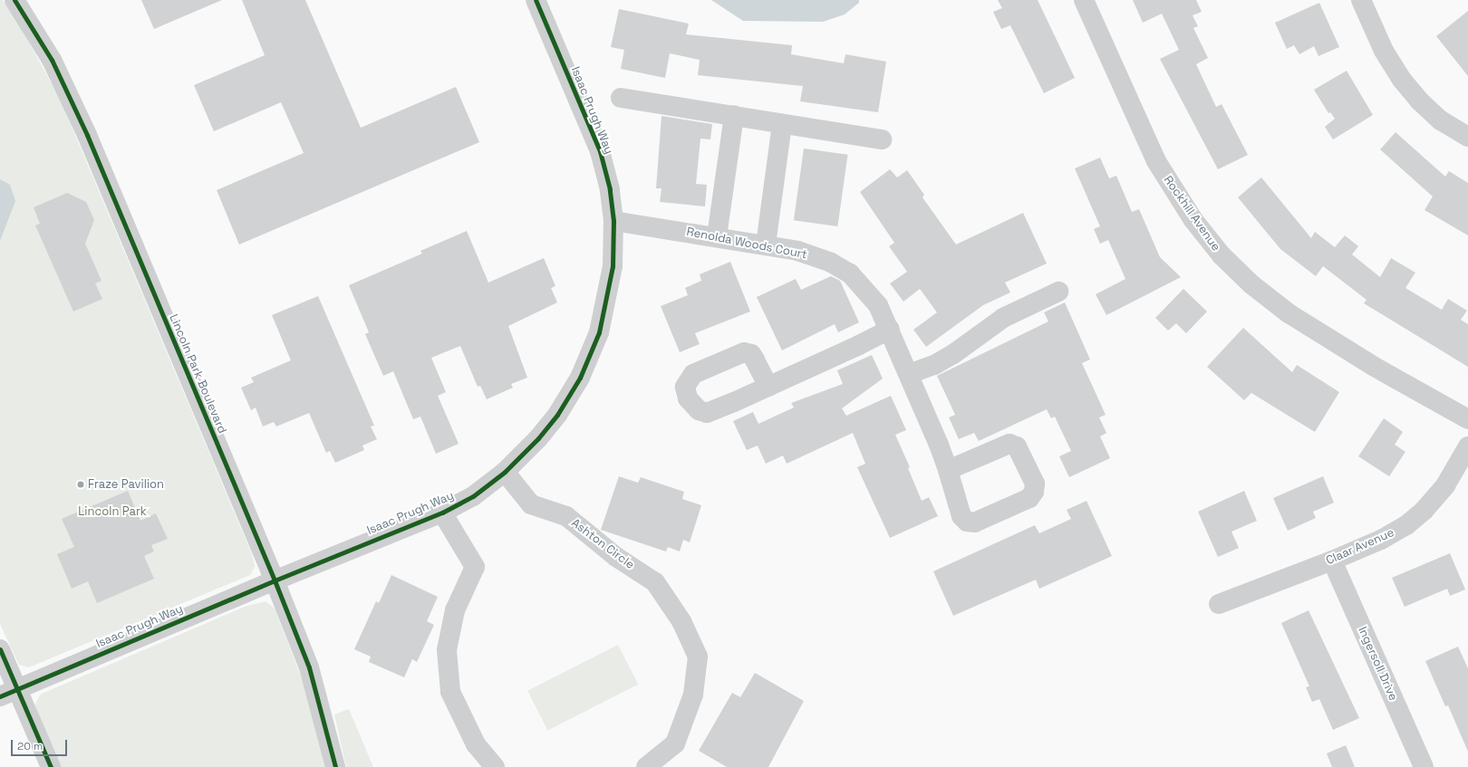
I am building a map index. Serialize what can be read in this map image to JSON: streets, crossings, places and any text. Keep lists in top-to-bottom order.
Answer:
{
  "streets": {
    "street": [
      "Isaac Prugh Way",
      "Rockhill Avenue",
      "Renolda Woods Court",
      "Lincoln Park Boulevard",
      "Ashton Circle",
      "Claar Avenue",
      "Ingersoll Drive"
    ]
  },
  "crossings": [
    ["Isaac Prugh Way", "Renolda Woods Court"],
    ["Isaac Prugh Way", "Lincoln Park Boulevard"],
    ["Isaac Prugh Way", "Ashton Circle"],
    ["Claar Avenue", "Ingersoll Drive"]
  ],
  "parks": ["Lincoln Park"],
  "places": ["Fraze Pavilion"],
  "scale_bar": "20 m"
}
